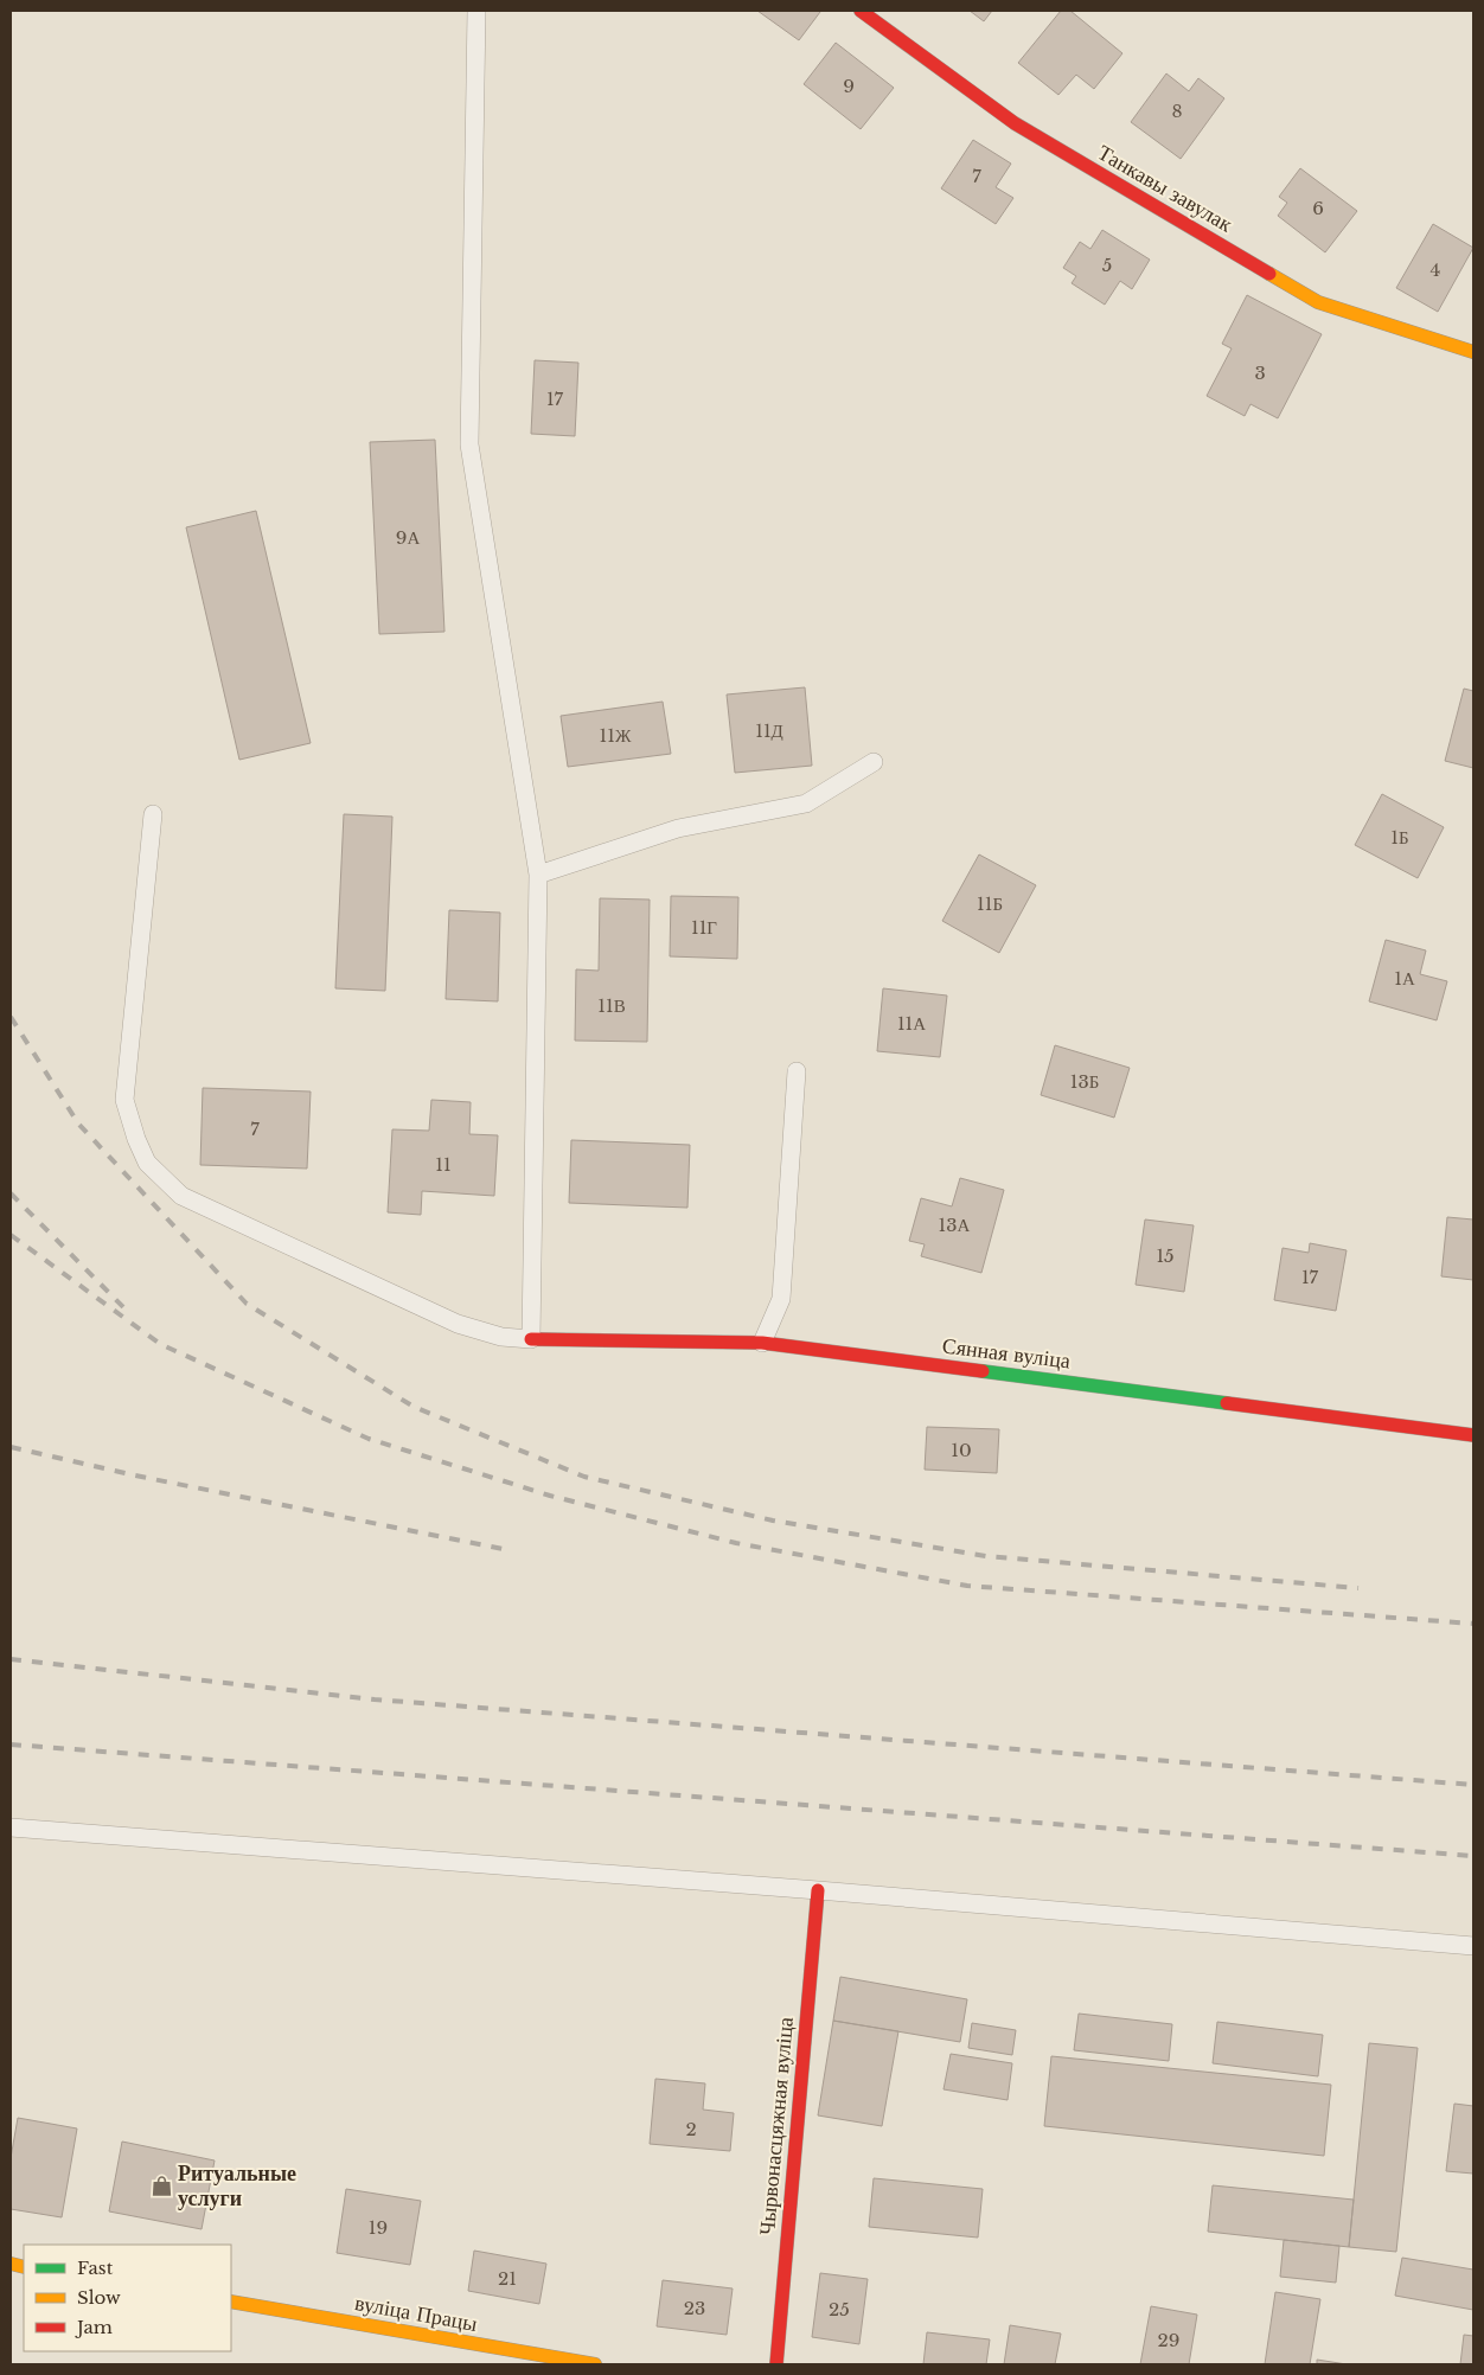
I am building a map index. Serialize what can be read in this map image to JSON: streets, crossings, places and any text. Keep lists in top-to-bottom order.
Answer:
{
  "streets": {
    "street": [
      "Танкавы завулак",
      "Сянная вуліца",
      "Чырвонасцяжная вуліца",
      "вуліца Працы"
    ]
  },
  "places": {
    "shop": ["Ритуальные услуги"]
  },
  "house_numbers": [
    "9",
    "8",
    "7",
    "6",
    "5",
    "4",
    "3",
    "17",
    "9А",
    "11Д",
    "11Ж",
    "1Б",
    "11Б",
    "11Г",
    "1А",
    "11В",
    "11А",
    "13Б",
    "7",
    "11",
    "13А",
    "15",
    "17",
    "10",
    "2",
    "19",
    "21",
    "23",
    "25",
    "29"
  ],
  "legend": ["Fast", "Slow", "Jam"]
}
